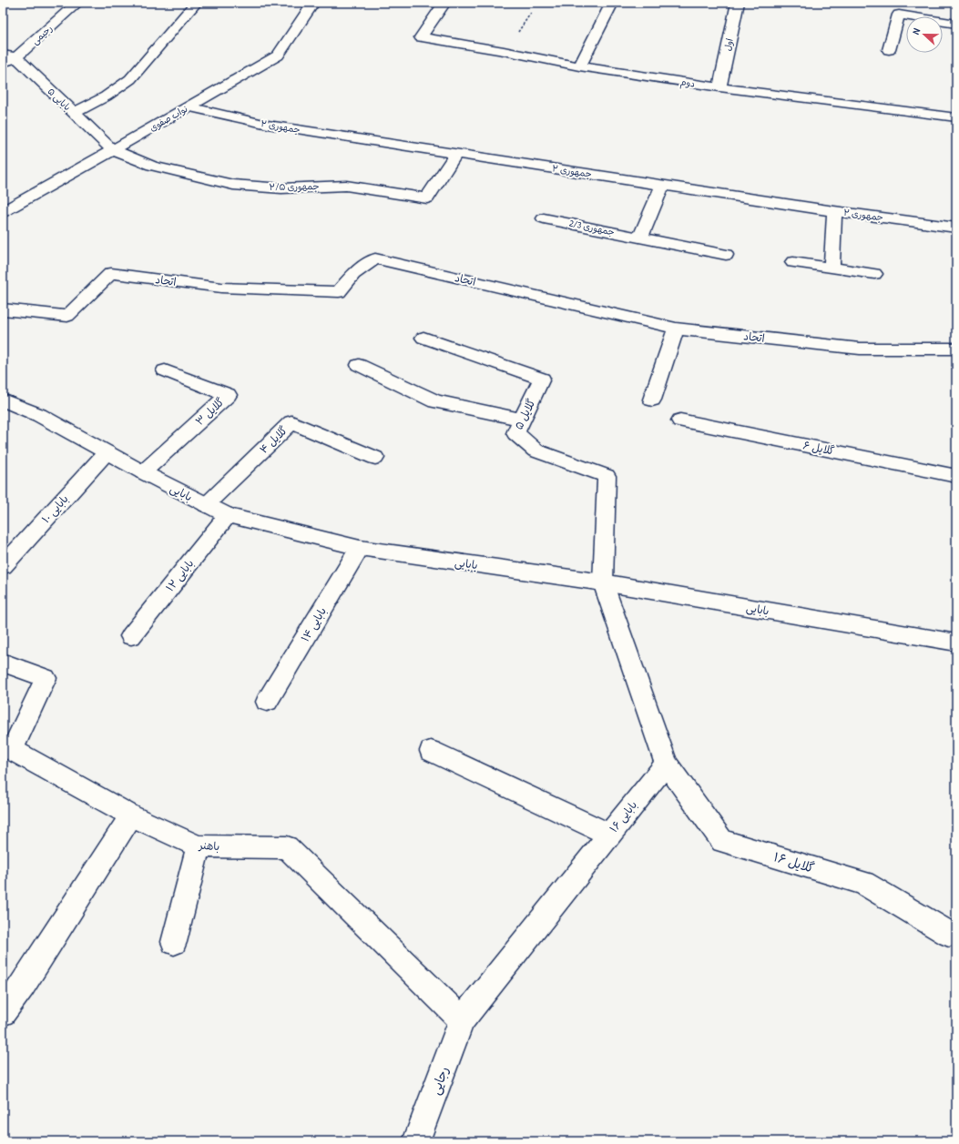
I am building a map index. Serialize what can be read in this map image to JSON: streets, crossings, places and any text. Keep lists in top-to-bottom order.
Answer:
{
  "streets": {
    "street": [
      "رحیمی",
      "اول",
      "دوم",
      "بابایی ۵",
      "نواب صفوی",
      "جمهوری ۲",
      "جمهوری ۲/۵",
      "جمهوری 2/3",
      "اتحاد",
      "گلایل ۳",
      "گلایل ۵",
      "گلایل ۴",
      "گلایل ۶",
      "بابایی",
      "بابایی ۱۰",
      "بابایی ۱۲",
      "بابایی ۱۴",
      "بابایی ۱۶",
      "باهنر",
      "گلایل ۱۶",
      "رجایی"
    ]
  },
  "crossings": [
    ["رحیمی", "بابایی ۵"],
    ["اول", "دوم"],
    ["بابایی ۵", "نواب صفوی"],
    ["بابایی ۵", "جمهوری ۲/۵"],
    ["نواب صفوی", "جمهوری ۲"],
    ["نواب صفوی", "جمهوری ۲/۵"],
    ["جمهوری ۲", "جمهوری ۲/۵"],
    ["گلایل ۳", "بابایی"],
    ["گلایل ۵", "بابایی"],
    ["گلایل ۴", "بابایی"],
    ["بابایی", "بابایی ۱۰"],
    ["بابایی", "بابایی ۱۲"],
    ["بابایی", "بابایی ۱۴"],
    ["بابایی ۱۶", "باهنر"],
    ["بابایی ۱۶", "گلایل ۱۶"],
    ["بابایی ۱۶", "رجایی"],
    ["باهنر", "رجایی"]
  ],
  "north": "left"
}
